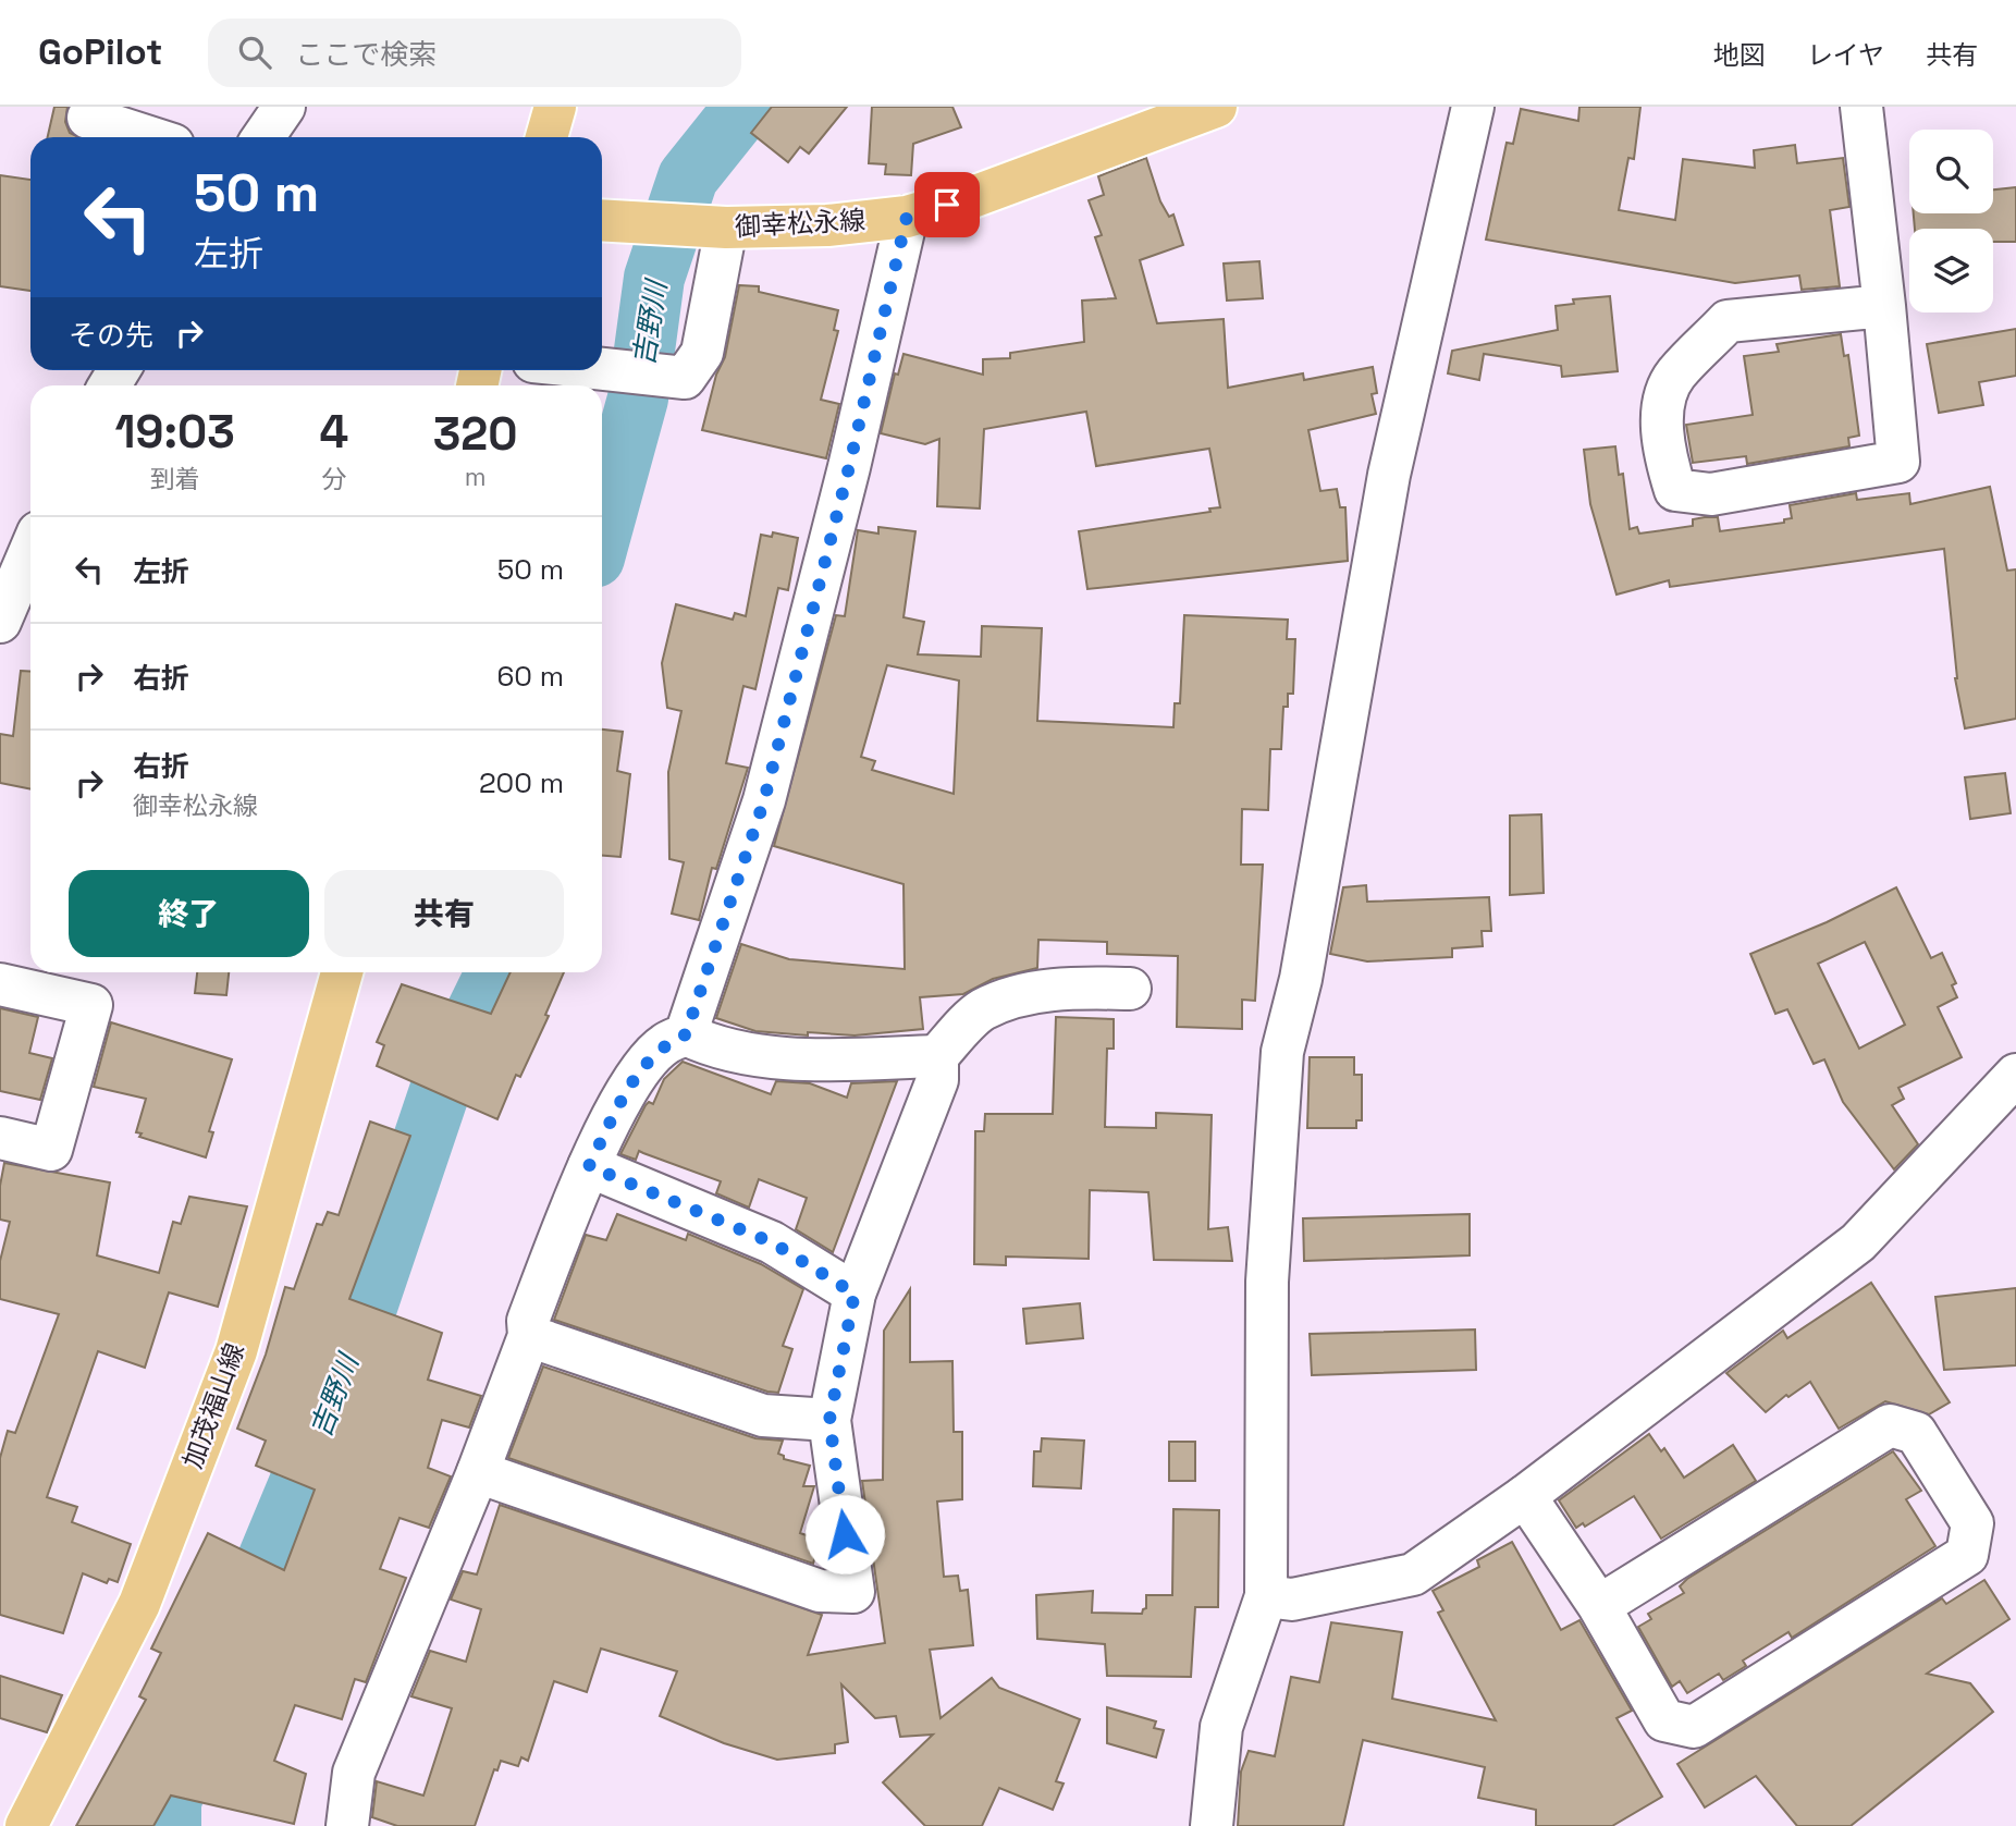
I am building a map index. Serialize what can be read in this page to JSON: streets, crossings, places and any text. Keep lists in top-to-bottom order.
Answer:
{
  "streets": {
    "main road": ["御幸松永線", "加茂福山線"]
  },
  "water": ["吉野川"],
  "page": {
    "header": "GoPilot",
    "search": "ここで検索",
    "nav": ["地図", "レイヤ", "共有"],
    "turn": ["50 m", "左折"],
    "then": "その先",
    "eta": [
      "19:03",
      "到着",
      "4",
      "分",
      "320",
      "m"
    ],
    "list": [
      {
        "name": "左折",
        "value": "50 m"
      },
      {
        "name": "右折",
        "value": "60 m"
      },
      {
        "name": "右折",
        "note": "御幸松永線",
        "value": "200 m"
      }
    ],
    "buttons": ["終了", "共有"]
  }
}
